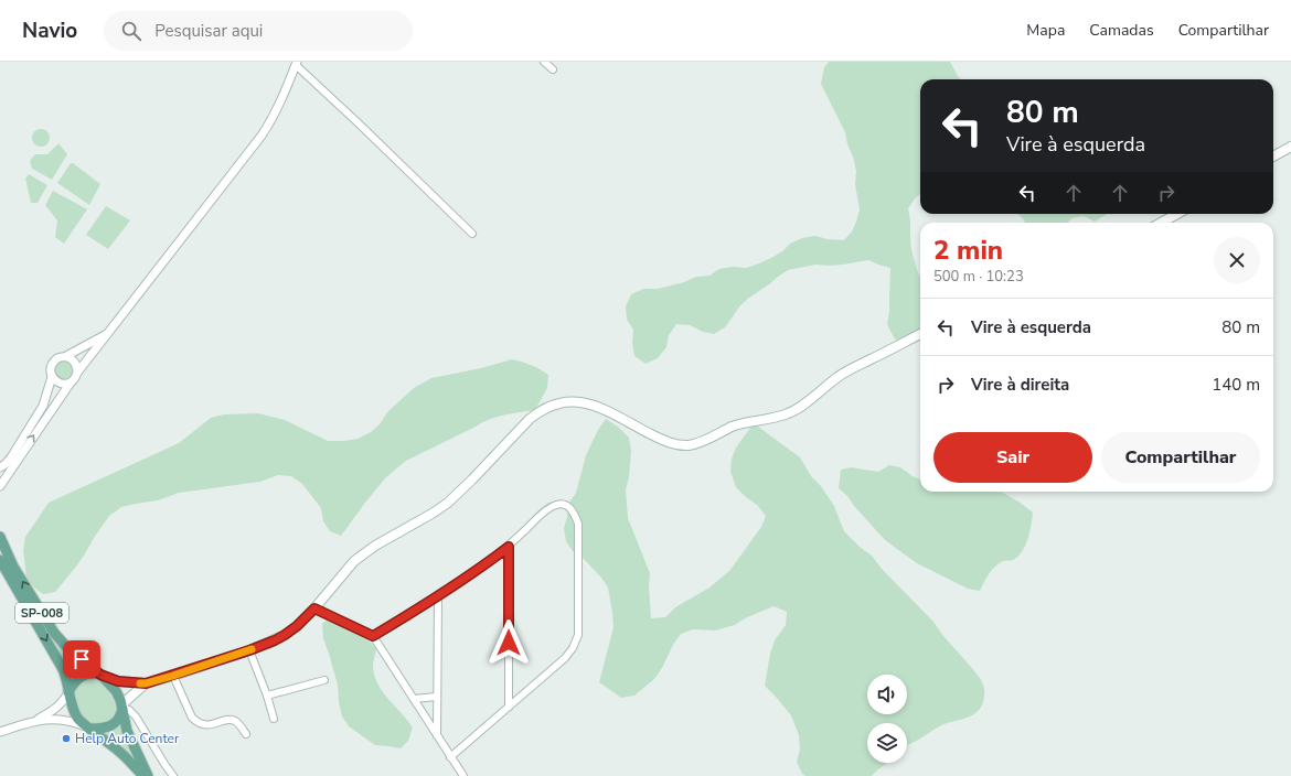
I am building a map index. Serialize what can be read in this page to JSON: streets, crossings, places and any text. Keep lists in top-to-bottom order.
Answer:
{
  "streets": {
    "main road": ["SP-008"]
  },
  "places": ["Help Auto Center"],
  "page": {
    "header": "Navio",
    "search": "Pesquisar aqui",
    "nav": ["Mapa", "Camadas", "Compartilhar"],
    "turn": ["80 m", "Vire à esquerda"],
    "heading": ["2 min", "500 m · 10:23"],
    "list": [
      {
        "name": "Vire à esquerda",
        "value": "80 m"
      },
      {
        "name": "Vire à direita",
        "value": "140 m"
      }
    ],
    "buttons": ["Sair", "Compartilhar"]
  }
}
